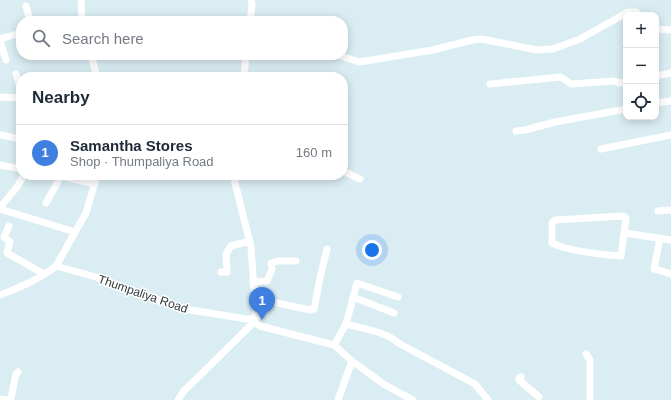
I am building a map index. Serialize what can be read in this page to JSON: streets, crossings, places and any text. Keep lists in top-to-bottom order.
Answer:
{
  "streets": {
    "street": ["Thumpaliya Road"]
  },
  "page": {
    "map_buttons": ["+", "−"],
    "search": "Search here",
    "heading": "Nearby",
    "list": [
      {
        "mark": "1",
        "name": "Samantha Stores",
        "note": "Shop · Thumpaliya Road",
        "value": "160 m"
      }
    ],
    "pins": "1"
  }
}
